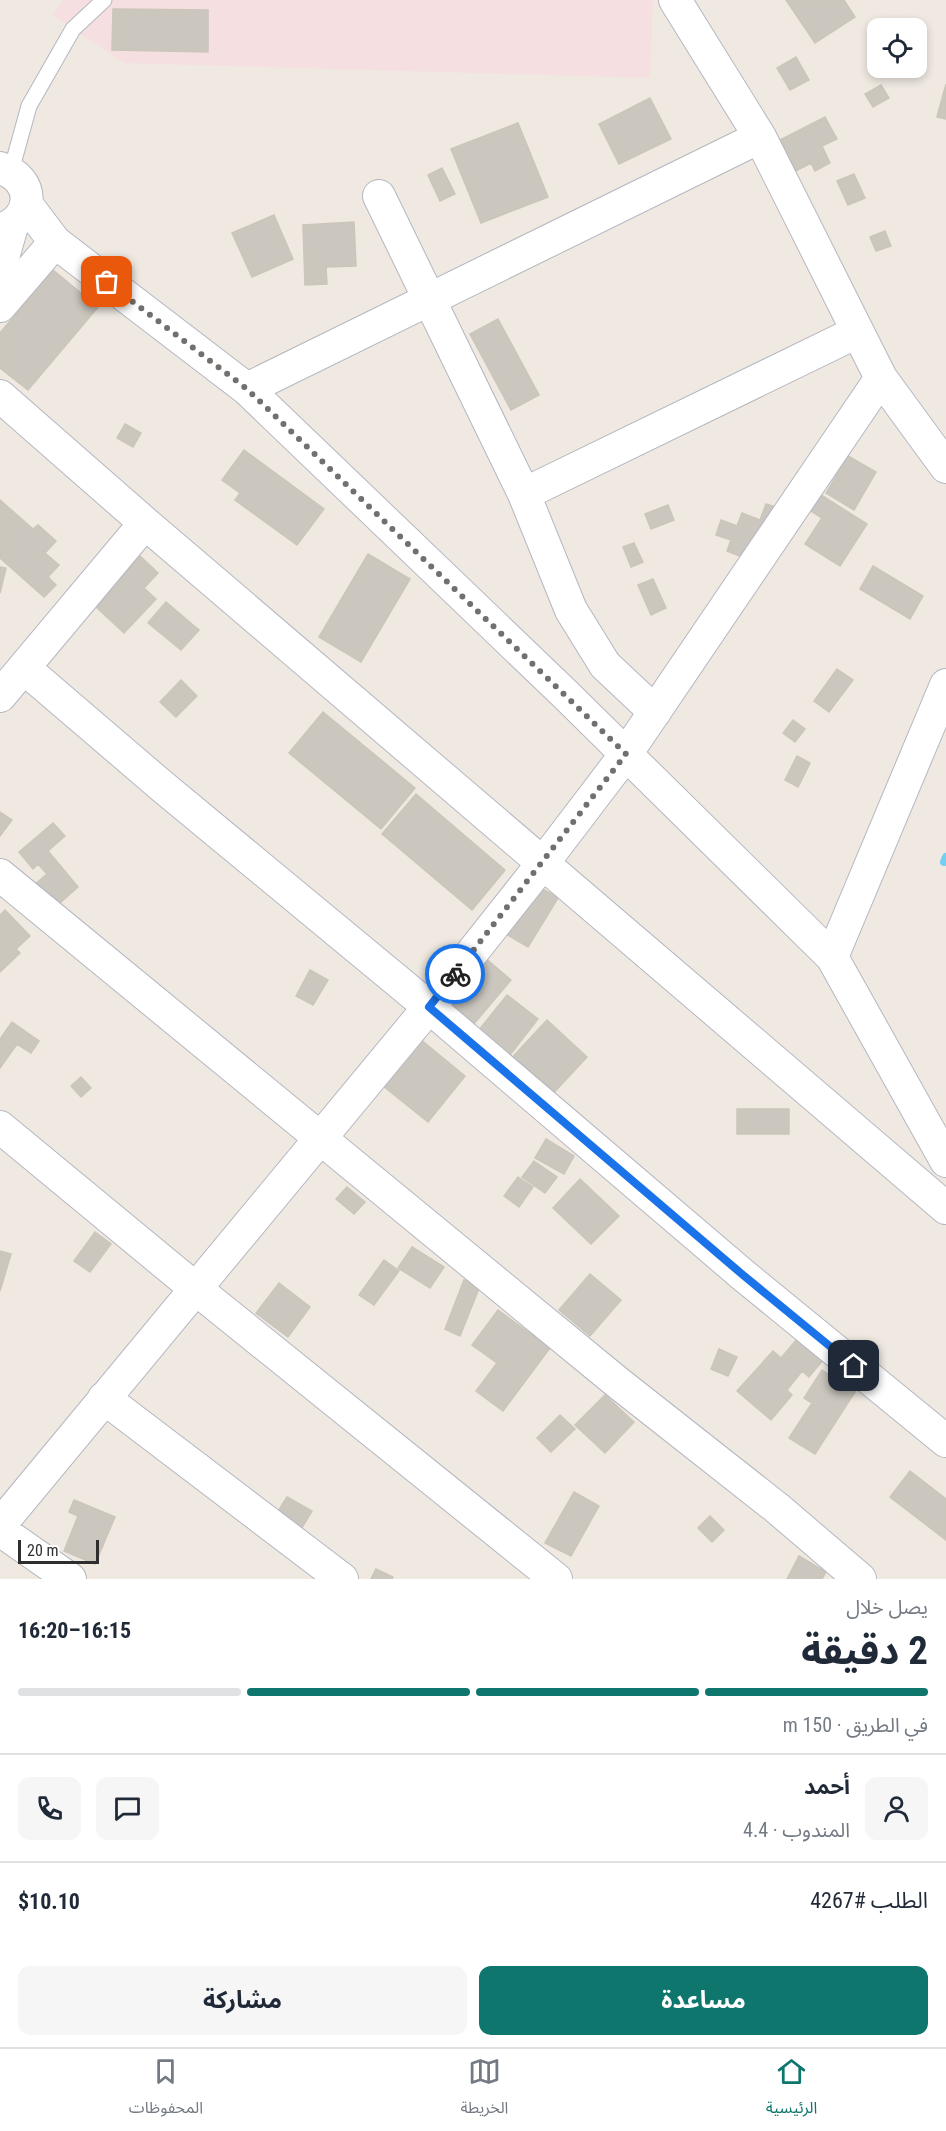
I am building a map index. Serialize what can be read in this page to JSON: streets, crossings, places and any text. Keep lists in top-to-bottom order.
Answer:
{
  "scale_bar": "20 m",
  "page": {
    "scale": "20 m",
    "heading": ["2 دقيقة", "يصل خلال", "16:15–16:20"],
    "panel": [
      "أحمد",
      "المندوب · 4.4",
      "الطلب #4267",
      "$10.10"
    ],
    "bar": "في الطريق · 150 m",
    "buttons": ["مساعدة", "مشاركة"],
    "tabs": ["الرئيسية", "الخريطة", "المحفوظات"]
  }
}
